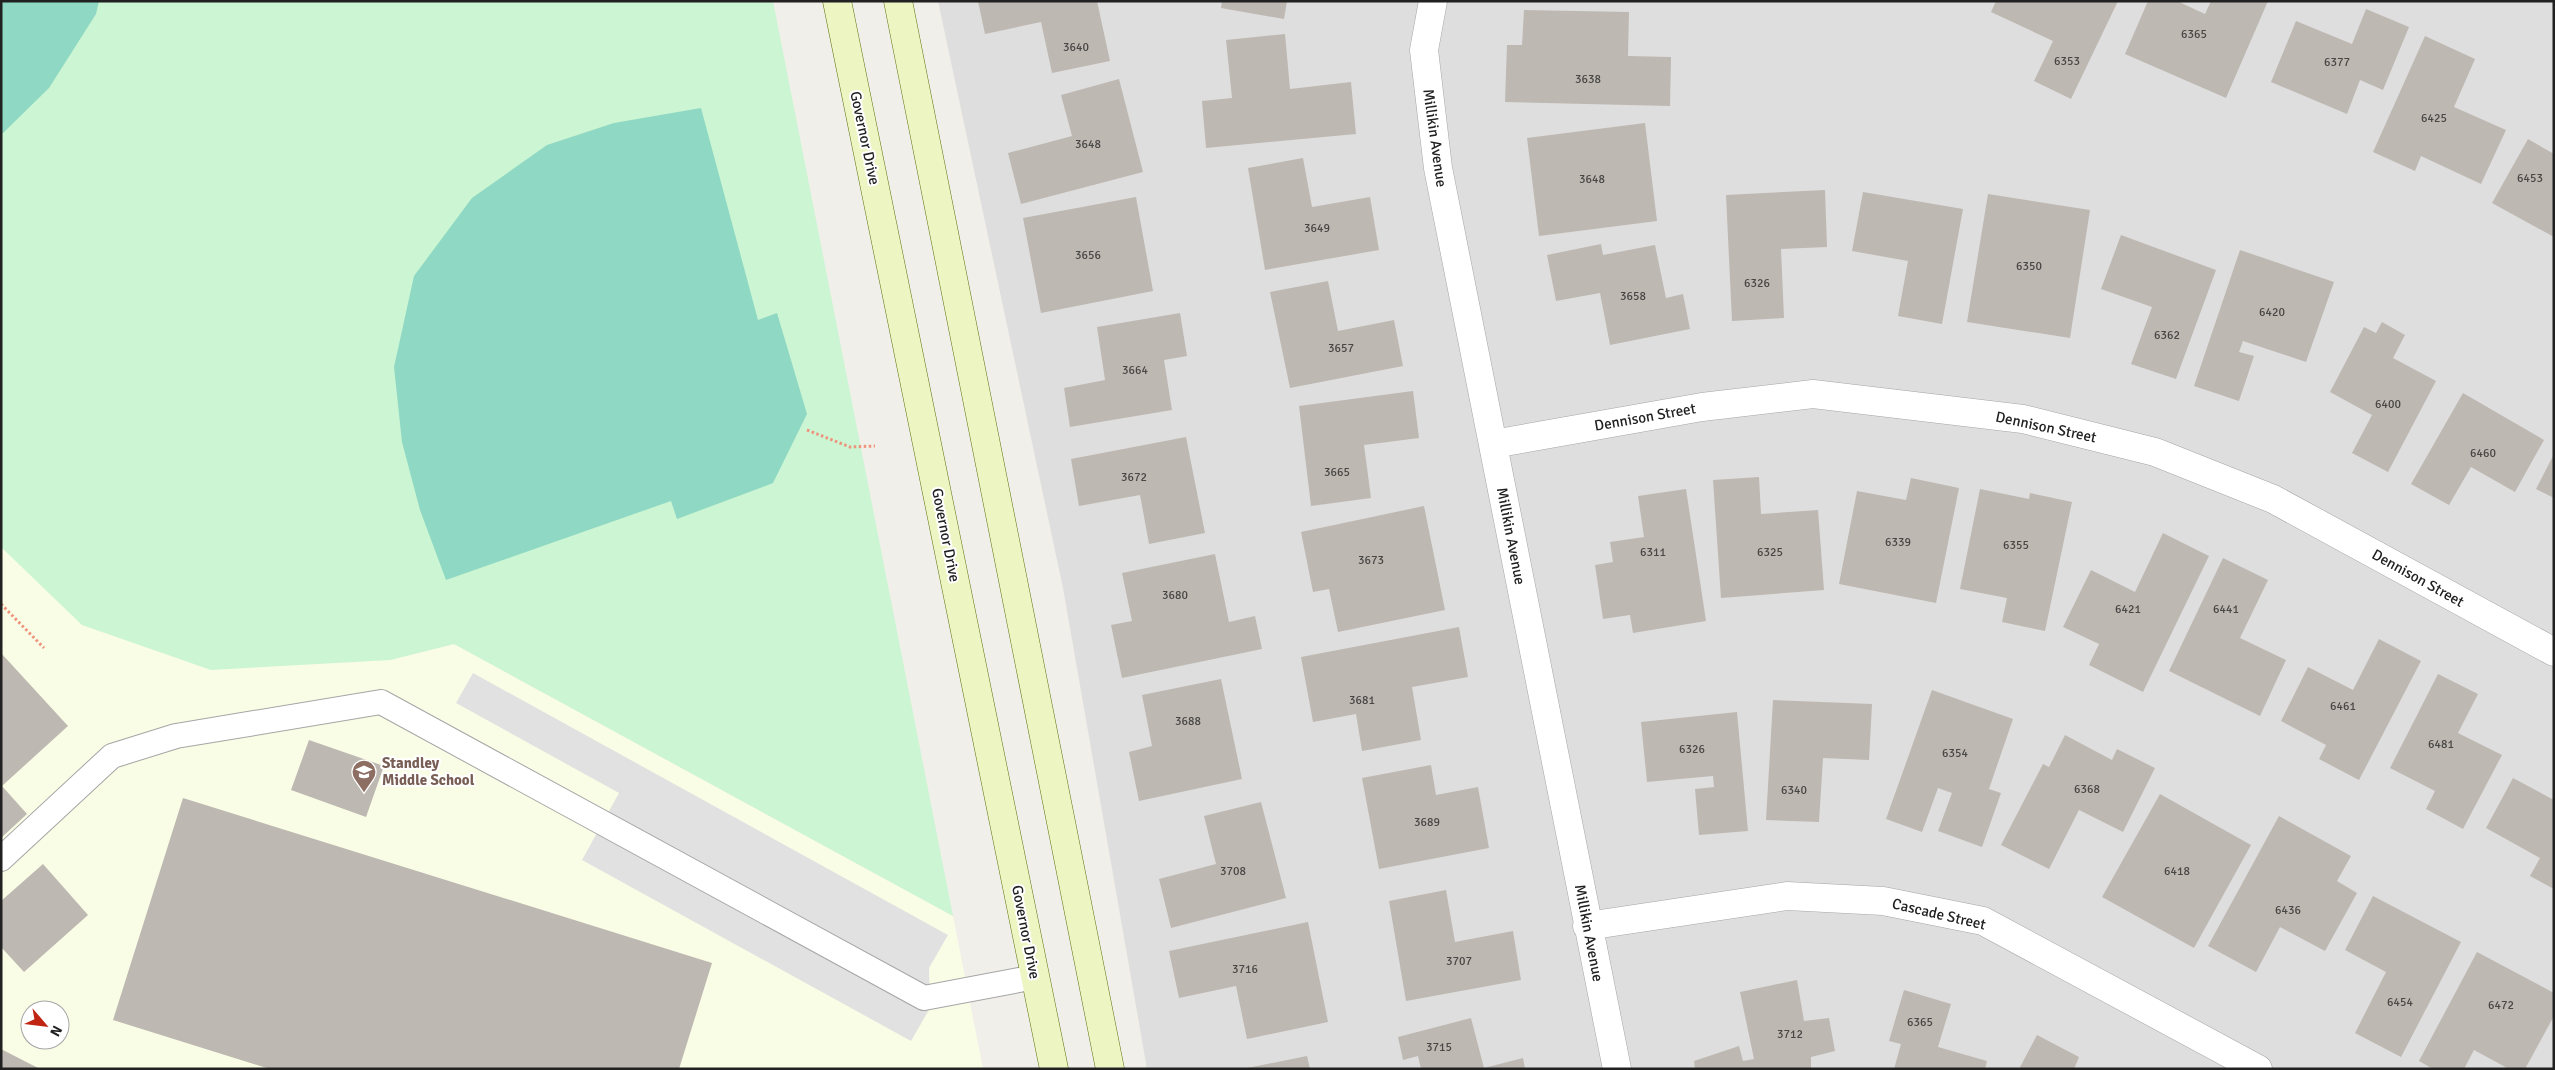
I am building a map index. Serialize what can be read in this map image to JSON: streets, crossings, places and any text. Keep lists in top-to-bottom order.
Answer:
{
  "streets": {
    "main road": ["Governor Drive"],
    "street": ["Millikin Avenue", "Dennison Street", "Cascade Street"]
  },
  "crossings": [
    ["Millikin Avenue", "Dennison Street"],
    ["Millikin Avenue", "Cascade Street"]
  ],
  "places": {
    "school or university": ["Standley Middle School"]
  },
  "house_numbers": [
    "6365",
    "3640",
    "6353",
    "6377",
    "3638",
    "6425",
    "3648",
    "6453",
    "3648",
    "3649",
    "3656",
    "6350",
    "6326",
    "3658",
    "6420",
    "6362",
    "3657",
    "3664",
    "6400",
    "6460",
    "3665",
    "3672",
    "6339",
    "6355",
    "6311",
    "6325",
    "3673",
    "3680",
    "6421",
    "6441",
    "3681",
    "6461",
    "3688",
    "6481",
    "6326",
    "6354",
    "6368",
    "6340",
    "3689",
    "3708",
    "6418",
    "6436",
    "3707",
    "3716",
    "6454",
    "6472",
    "6365",
    "3712",
    "3715"
  ],
  "north": "bottom right"
}
